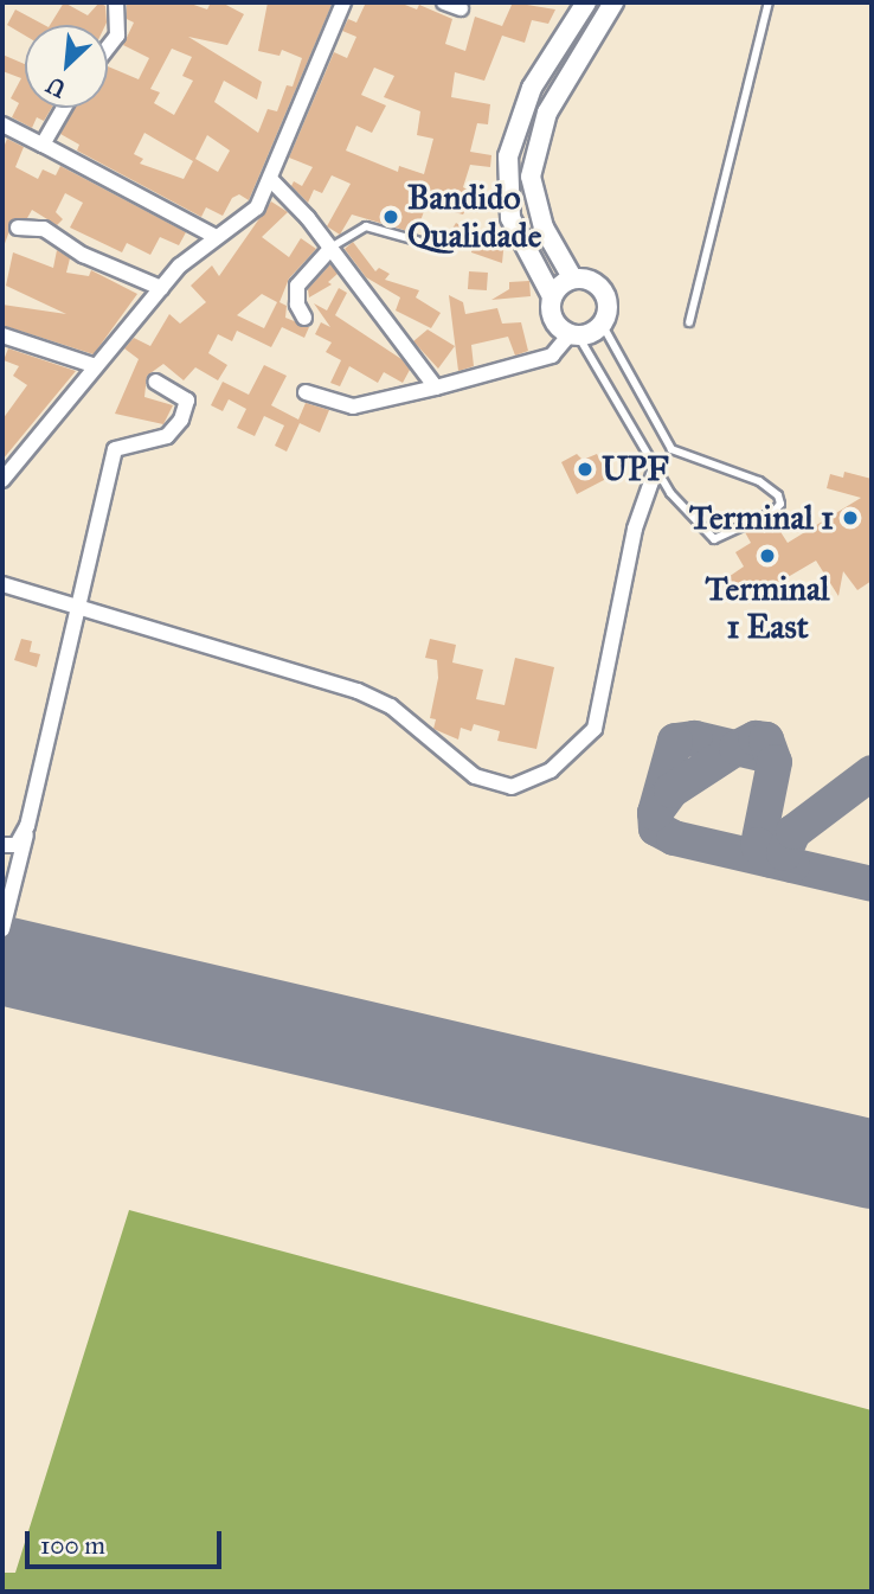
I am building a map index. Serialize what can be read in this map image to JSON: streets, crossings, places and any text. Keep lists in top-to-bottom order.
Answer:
{
  "places": [
    "Bandido Qualidade",
    "UPF",
    "Terminal 1",
    "Terminal 1 East"
  ],
  "scale_bar": "100 m",
  "north": "bottom left"
}
